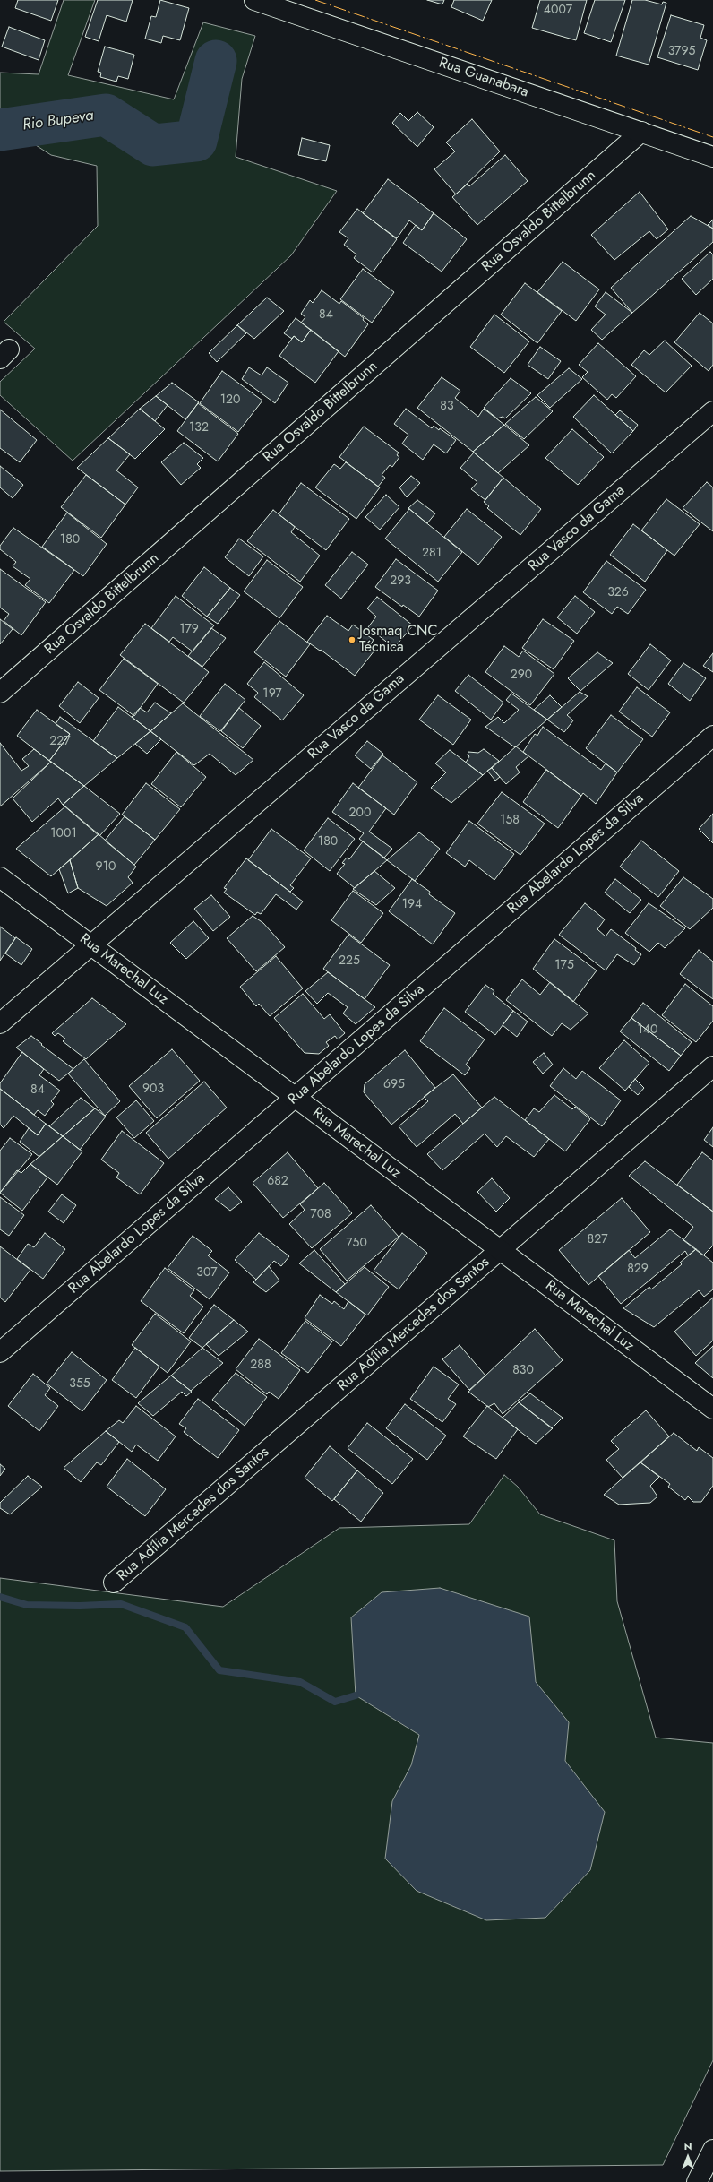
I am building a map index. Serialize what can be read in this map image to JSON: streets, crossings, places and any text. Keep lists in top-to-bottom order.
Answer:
{
  "streets": {
    "street": [
      "Rua Guanabara",
      "Rua Osvaldo Bittelbrunn",
      "Rua Vasco da Gama",
      "Rua Abelardo Lopes da Silva",
      "Rua Marechal Luz",
      "Rua Adília Mercedes dos Santos"
    ]
  },
  "crossings": [
    ["Rua Guanabara", "Rua Osvaldo Bittelbrunn"],
    ["Rua Vasco da Gama", "Rua Marechal Luz"],
    ["Rua Abelardo Lopes da Silva", "Rua Marechal Luz"],
    ["Rua Marechal Luz", "Rua Adília Mercedes dos Santos"]
  ],
  "water": ["Rio Bupeva"],
  "places": ["Josmaq CNC Técnica"],
  "house_numbers": [
    "4007",
    "3795",
    "84",
    "120",
    "83",
    "132",
    "180",
    "281",
    "293",
    "326",
    "179",
    "290",
    "197",
    "227",
    "200",
    "158",
    "1001",
    "180",
    "910",
    "194",
    "225",
    "175",
    "140",
    "695",
    "903",
    "84",
    "682",
    "708",
    "827",
    "750",
    "829",
    "307",
    "288",
    "830",
    "355"
  ],
  "north": "top"
}
